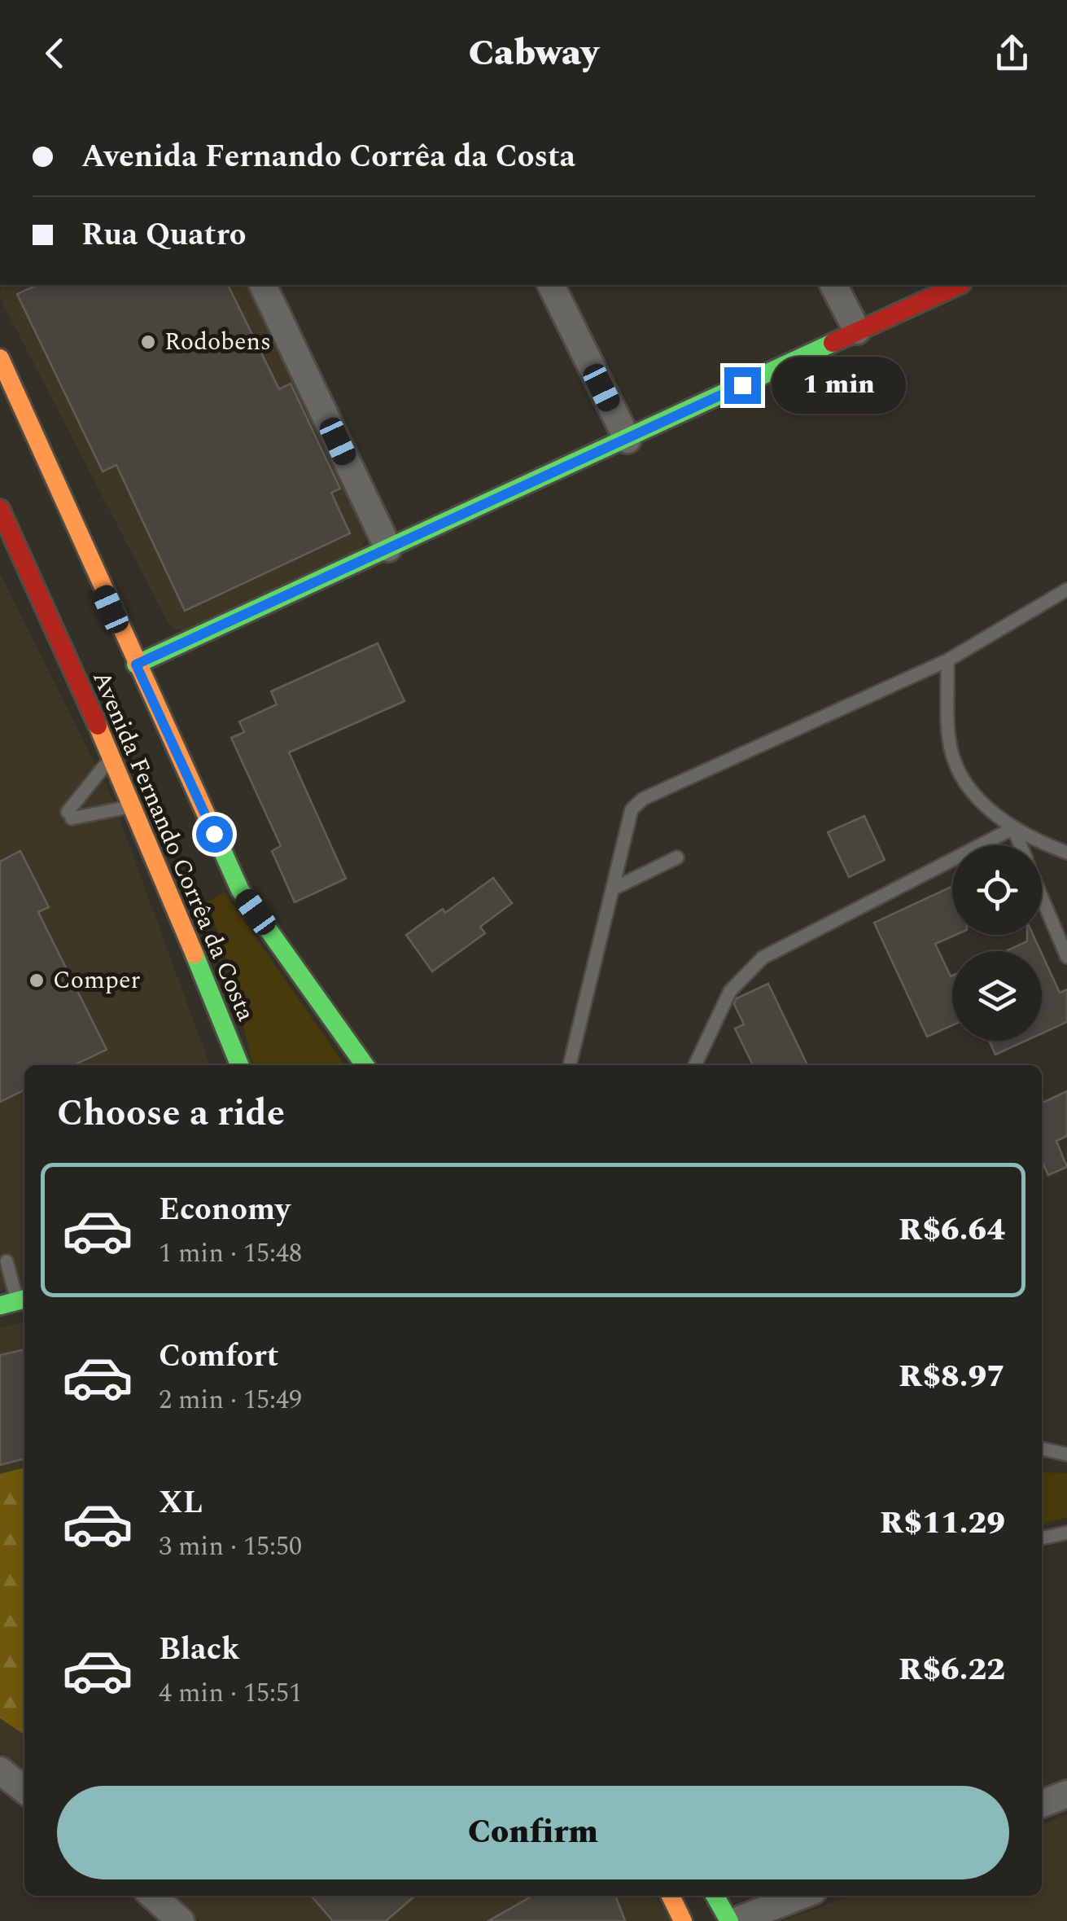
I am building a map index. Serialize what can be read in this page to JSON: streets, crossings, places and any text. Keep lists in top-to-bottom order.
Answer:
{
  "streets": {
    "main road": ["Avenida Fernando Corrêa da Costa"]
  },
  "places": ["Rodobens", "Comper"],
  "page": {
    "header": "Cabway",
    "banner": ["Avenida Fernando Corrêa da Costa", "Rua Quatro"],
    "bubble": "1 min",
    "heading": "Choose a ride",
    "list": [
      {
        "name": "Economy",
        "note": "1 min · 15:48",
        "value": "R$6.64"
      },
      {
        "name": "Comfort",
        "note": "2 min · 15:49",
        "value": "R$8.97"
      },
      {
        "name": "XL",
        "note": "3 min · 15:50",
        "value": "R$11.29"
      },
      {
        "name": "Black",
        "note": "4 min · 15:51",
        "value": "R$6.22"
      }
    ],
    "buttons": "Confirm"
  }
}
